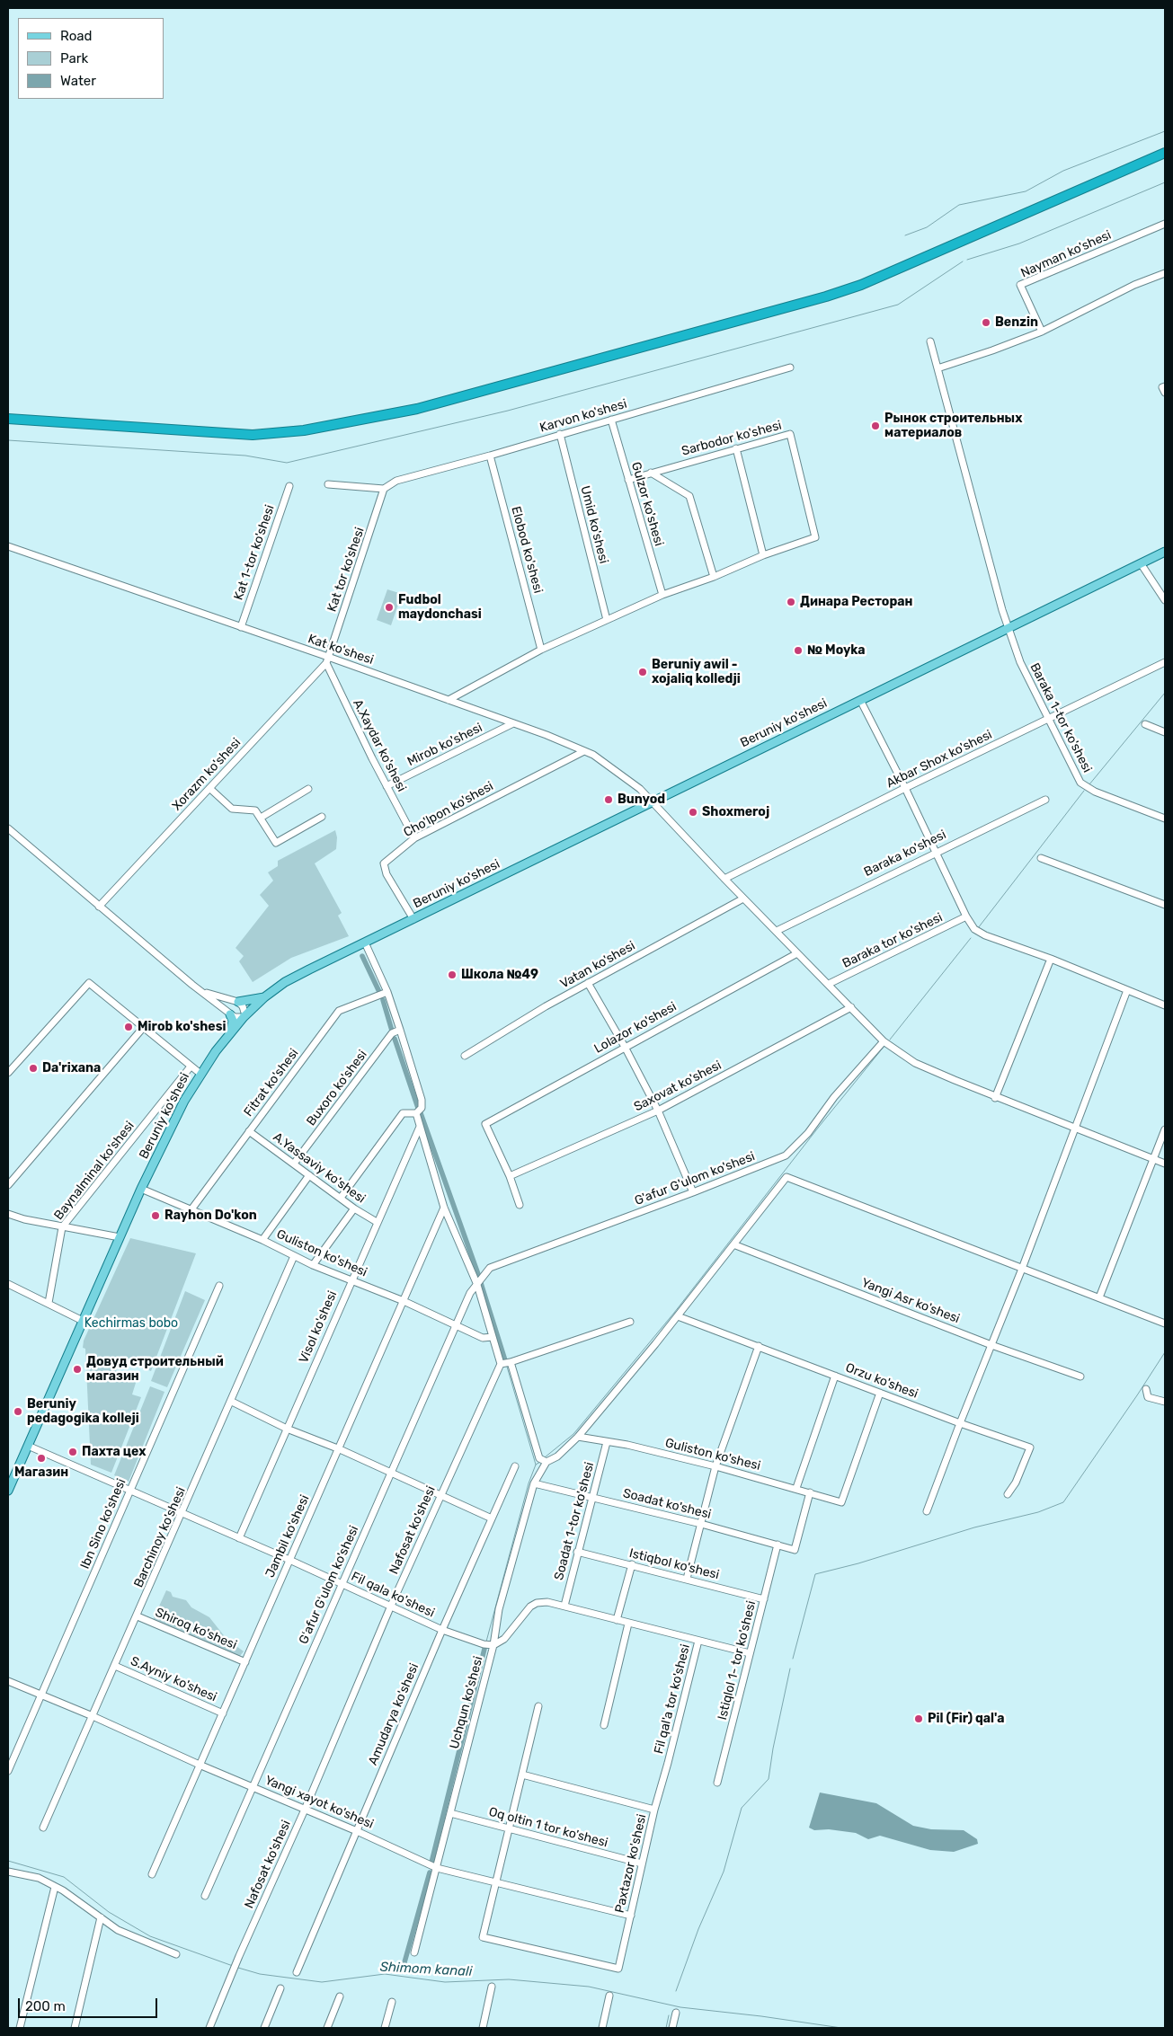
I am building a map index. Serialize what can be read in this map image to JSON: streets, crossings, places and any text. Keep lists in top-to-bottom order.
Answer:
{
  "streets": {
    "main road": ["Beruniy ko'shesi"],
    "street": [
      "Nayman ko'shesi",
      "Karvon ko'shesi",
      "Sarbodor ko'shesi",
      "Gulzor ko'shesi",
      "Umid ko'shesi",
      "Elobod ko'shesi",
      "Kat 1-tor ko'shesi",
      "Kat tor ko'shesi",
      "Kat ko'shesi",
      "Baraka 1-tor ko'shesi",
      "Mirob ko'shesi",
      "A.Xaydar ko'shesi",
      "Akbar Shox ko'shesi",
      "Xorazm ko'shesi",
      "Cho'lpon ko'shesi",
      "Baraka ko'shesi",
      "Baraka tor ko'shesi",
      "Vatan ko'shesi",
      "Lolazor ko'shesi",
      "Fitrat ko'shesi",
      "Saxovat ko'shesi",
      "Buxoro ko'shesi",
      "A.Yassaviy ko'shesi",
      "Baynalminal ko'shesi",
      "G'afur G'ulom ko'shesi",
      "Guliston ko'shesi",
      "Yangi Asr ko'shesi",
      "Visol ko'shesi",
      "Orzu ko'shesi",
      "Soadat ko'shesi",
      "Soadat 1-tor ko'shesi",
      "Ibn Sino ko'shesi",
      "Nafosat ko'shesi",
      "Jambil ko'shesi",
      "Barchinoy ko'shesi",
      "Istiqbol ko'shesi",
      "Gʻafur Gʻulom ko'shesi",
      "Fil qala ko'shesi",
      "Shiroq ko'shesi",
      "Istiqlol 1- tor ko'shesi",
      "S.Ayniy ko'shesi",
      "Fil qal'a tor ko'shesi",
      "Uchqun ko'shesi",
      "Amudarya ko'shesi",
      "Yangi xayot ko'shesi",
      "Oq oltin 1 tor ko'shesi",
      "Paxtazor ko'shesi"
    ]
  },
  "crossings": [
    ["Karvon ko'shesi", "Gulzor ko'shesi"],
    ["Karvon ko'shesi", "Umid ko'shesi"],
    ["Karvon ko'shesi", "Elobod ko'shesi"],
    ["Karvon ko'shesi", "Kat tor ko'shesi"],
    ["Sarbodor ko'shesi", "Gulzor ko'shesi"],
    ["Kat 1-tor ko'shesi", "Kat ko'shesi"],
    ["Kat tor ko'shesi", "Kat ko'shesi"],
    ["Kat tor ko'shesi", "A.Xaydar ko'shesi"],
    ["Kat tor ko'shesi", "Xorazm ko'shesi"],
    ["Kat ko'shesi", "Beruniy ko'shesi"],
    ["Kat ko'shesi", "Mirob ko'shesi"],
    ["Kat ko'shesi", "A.Xaydar ko'shesi"],
    ["Kat ko'shesi", "Akbar Shox ko'shesi"],
    ["Kat ko'shesi", "Xorazm ko'shesi"],
    ["Kat ko'shesi", "Cho'lpon ko'shesi"],
    ["Kat ko'shesi", "Baraka ko'shesi"],
    ["Kat ko'shesi", "Baraka tor ko'shesi"],
    ["Kat ko'shesi", "Vatan ko'shesi"],
    ["Kat ko'shesi", "Lolazor ko'shesi"],
    ["Kat ko'shesi", "Saxovat ko'shesi"],
    ["Kat ko'shesi", "G'afur G'ulom ko'shesi"],
    ["Baraka 1-tor ko'shesi", "Beruniy ko'shesi"],
    ["Baraka 1-tor ko'shesi", "Akbar Shox ko'shesi"],
    ["Beruniy ko'shesi", "Cho'lpon ko'shesi"],
    ["Beruniy ko'shesi", "Guliston ko'shesi"],
    ["Beruniy ko'shesi", "Fil qala ko'shesi"],
    ["Mirob ko'shesi", "A.Xaydar ko'shesi"],
    ["A.Xaydar ko'shesi", "Xorazm ko'shesi"],
    ["A.Xaydar ko'shesi", "Cho'lpon ko'shesi"],
    ["Lolazor ko'shesi", "Saxovat ko'shesi"],
    ["Fitrat ko'shesi", "A.Yassaviy ko'shesi"],
    ["Fitrat ko'shesi", "Guliston ko'shesi"],
    ["Buxoro ko'shesi", "A.Yassaviy ko'shesi"],
    ["A.Yassaviy ko'shesi", "Visol ko'shesi"],
    ["G'afur G'ulom ko'shesi", "Gʻafur Gʻulom ko'shesi"],
    ["Guliston ko'shesi", "Visol ko'shesi"],
    ["Guliston ko'shesi", "Orzu ko'shesi"],
    ["Guliston ko'shesi", "Soadat ko'shesi"],
    ["Guliston ko'shesi", "Soadat 1-tor ko'shesi"],
    ["Guliston ko'shesi", "Jambil ko'shesi"],
    ["Guliston ko'shesi", "Barchinoy ko'shesi"],
    ["Guliston ko'shesi", "Gʻafur Gʻulom ko'shesi"],
    ["Visol ko'shesi", "Fil qala ko'shesi"],
    ["Soadat ko'shesi", "Soadat 1-tor ko'shesi"],
    ["Soadat ko'shesi", "Istiqlol 1- tor ko'shesi"],
    ["Soadat ko'shesi", "Uchqun ko'shesi"],
    ["Soadat 1-tor ko'shesi", "Istiqbol ko'shesi"],
    ["Ibn Sino ko'shesi", "Fil qala ko'shesi"],
    ["Ibn Sino ko'shesi", "Yangi xayot ko'shesi"],
    ["Nafosat ko'shesi", "Fil qala ko'shesi"],
    ["Nafosat ko'shesi", "Yangi xayot ko'shesi"],
    ["Jambil ko'shesi", "Fil qala ko'shesi"],
    ["Jambil ko'shesi", "Shiroq ko'shesi"],
    ["Jambil ko'shesi", "S.Ayniy ko'shesi"],
    ["Jambil ko'shesi", "Yangi xayot ko'shesi"],
    ["Barchinoy ko'shesi", "Fil qala ko'shesi"],
    ["Barchinoy ko'shesi", "Shiroq ko'shesi"],
    ["Barchinoy ko'shesi", "S.Ayniy ko'shesi"],
    ["Barchinoy ko'shesi", "Yangi xayot ko'shesi"],
    ["Istiqbol ko'shesi", "Istiqlol 1- tor ko'shesi"],
    ["Gʻafur Gʻulom ko'shesi", "Fil qala ko'shesi"],
    ["Gʻafur Gʻulom ko'shesi", "Yangi xayot ko'shesi"],
    ["Fil qala ko'shesi", "Uchqun ko'shesi"],
    ["Fil qala ko'shesi", "Amudarya ko'shesi"],
    ["Fil qal'a tor ko'shesi", "Paxtazor ko'shesi"],
    ["Uchqun ko'shesi", "Yangi xayot ko'shesi"],
    ["Uchqun ko'shesi", "Oq oltin 1 tor ko'shesi"],
    ["Amudarya ko'shesi", "Yangi xayot ko'shesi"],
    ["Yangi xayot ko'shesi", "Paxtazor ko'shesi"],
    ["Oq oltin 1 tor ko'shesi", "Paxtazor ko'shesi"]
  ],
  "water": ["Shimom kanali"],
  "parks": ["Kechirmas bobo"],
  "places": [
    "Benzin",
    "Рынок строительных материалов",
    "Динара Ресторан",
    "Fudbol maydonchasi",
    "№ Moyka",
    "Beruniy awil - xojaliq kolledji",
    "Bunyod",
    "Shoxmeroj",
    "Школа №49",
    "Mirob ko'shesi",
    "Da'rixana",
    "Rayhon Do'kon",
    "Довуд строительный магазин",
    "Beruniy pedagogika kolleji",
    "Пахта цех",
    "Магазин",
    "Pil (Fir) qal'a"
  ],
  "legend": ["Road", "Park", "Water"],
  "scale_bar": "200 m"
}
